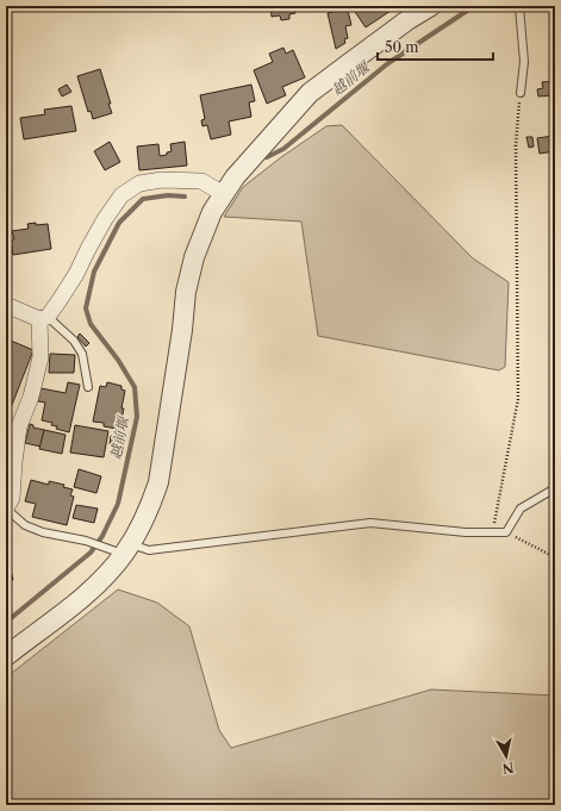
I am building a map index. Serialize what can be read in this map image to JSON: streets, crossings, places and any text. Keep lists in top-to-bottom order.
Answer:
{
  "water": ["越前堰"],
  "scale_bar": "50 m",
  "north": "bottom"
}
